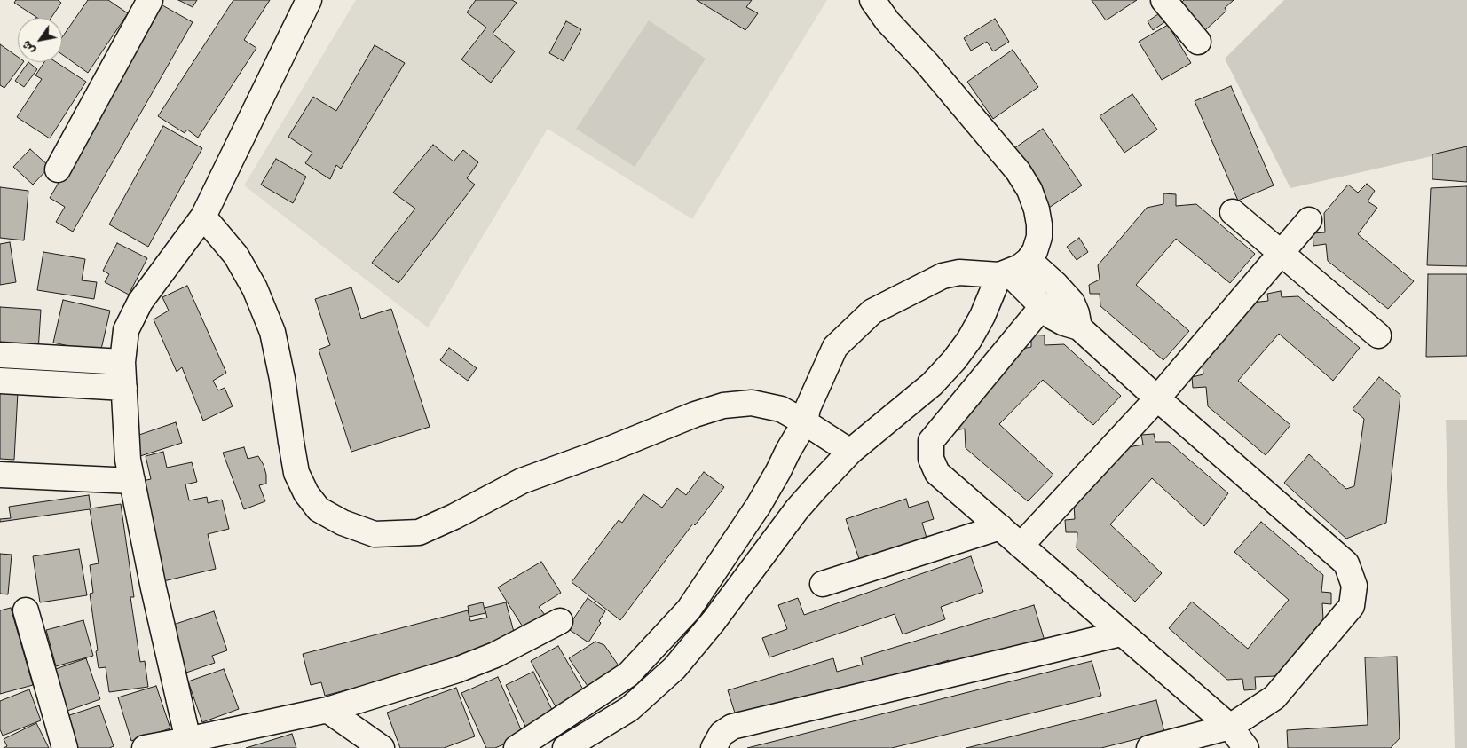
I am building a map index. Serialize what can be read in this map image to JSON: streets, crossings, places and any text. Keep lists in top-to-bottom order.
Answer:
{
  "north": "bottom left"
}
